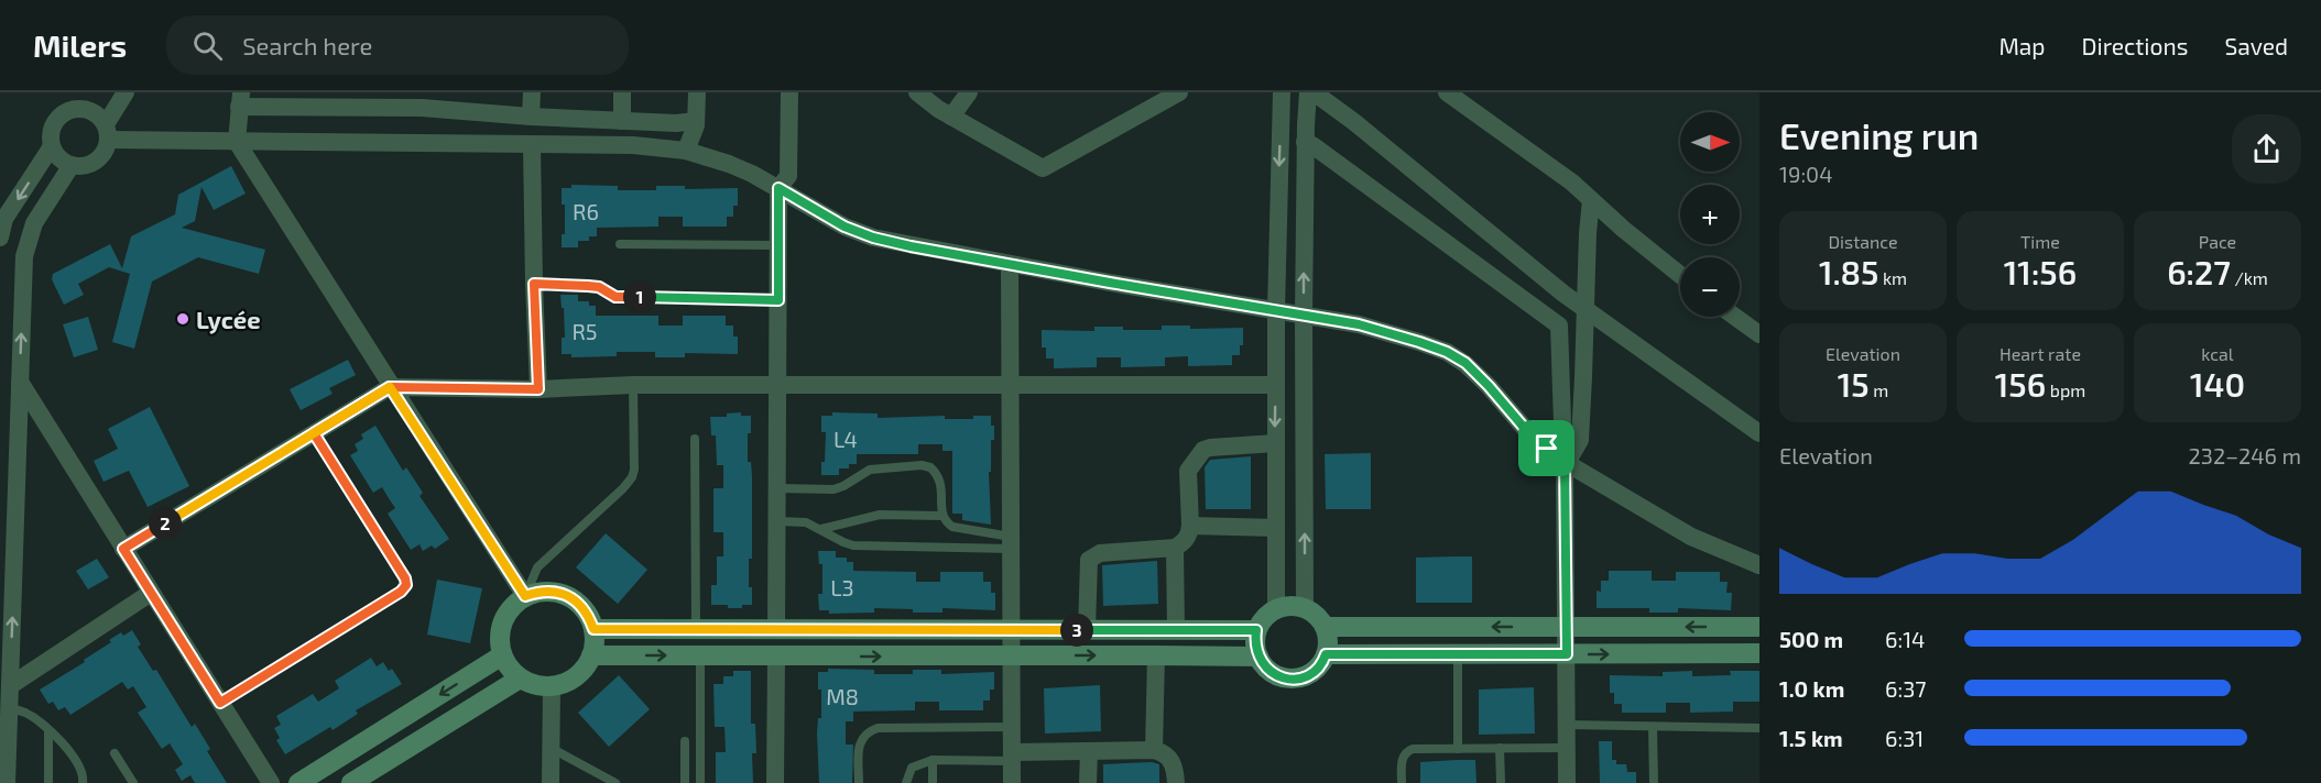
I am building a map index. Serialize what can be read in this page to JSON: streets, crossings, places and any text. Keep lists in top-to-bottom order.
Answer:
{
  "places": ["Lycée"],
  "house_numbers": [
    "R6",
    "R5",
    "L4",
    "L3",
    "M8"
  ],
  "north": "right",
  "page": {
    "header": "Milers",
    "search": "Search here",
    "nav": ["Map", "Directions", "Saved"],
    "heading": ["Evening run", "19:04"],
    "map_buttons": ["+", "−"],
    "stats": [
      ["Distance", "1.85 km"],
      ["Time", "11:56"],
      ["Pace", "6:27 /km"],
      ["Elevation", "15 m"],
      ["Heart rate", "156 bpm"],
      ["kcal", "140"]
    ],
    "pins": ["1", "2", "3"],
    "chart": ["Elevation", "232–246 m"],
    "list": [
      {
        "name": "500 m",
        "note": "6:14"
      },
      {
        "name": "1.0 km",
        "note": "6:37"
      },
      {
        "name": "1.5 km",
        "note": "6:31"
      }
    ]
  }
}
